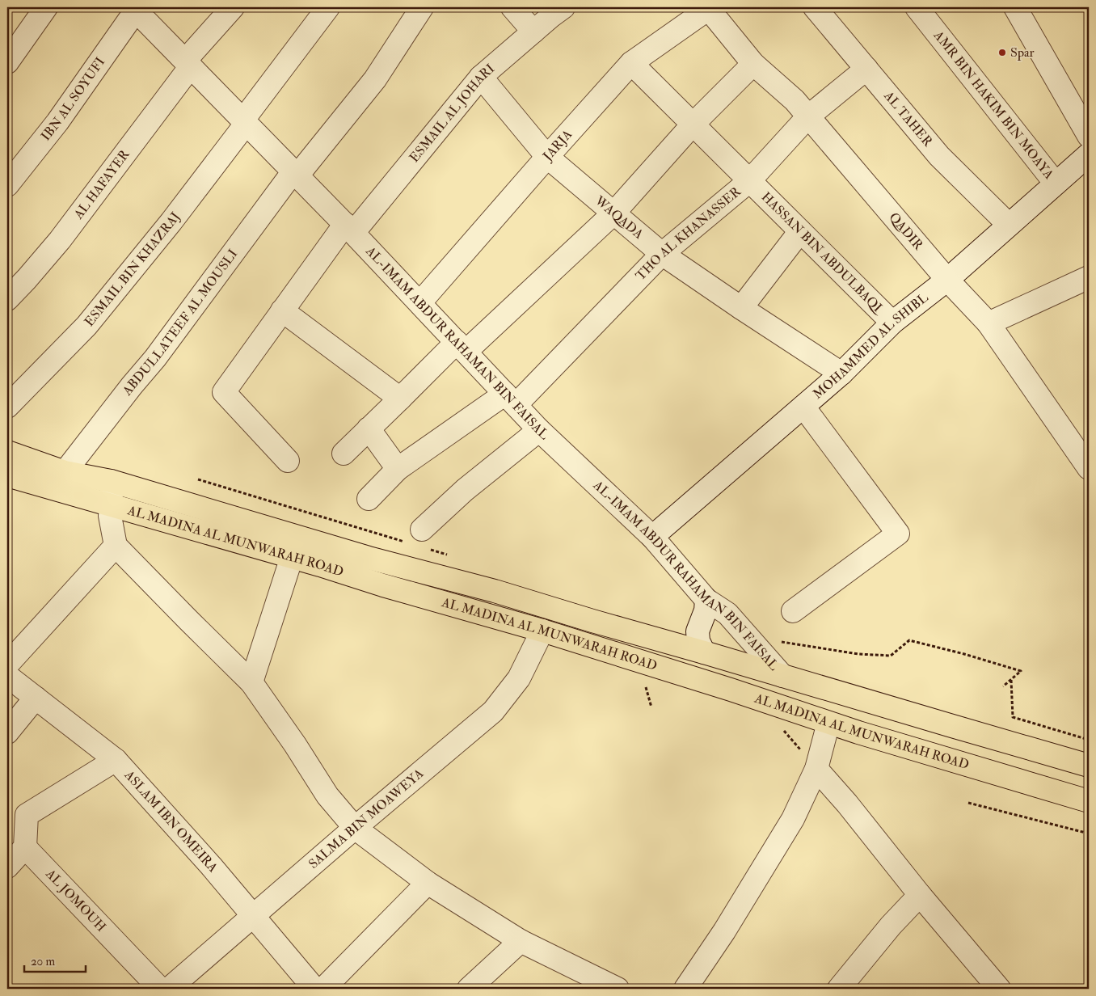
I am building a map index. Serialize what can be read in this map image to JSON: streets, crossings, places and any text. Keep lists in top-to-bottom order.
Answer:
{
  "streets": {
    "main road": ["AL MADINA AL MUNWARAH ROAD"],
    "street": [
      "IBN AL SOYUFI",
      "AMR BIN HAKIM BIN MOAYA",
      "ESMAIL AL JOHARI",
      "AL TAHER",
      "JARJA",
      "AL HAFAYER",
      "WAQADA",
      "QADIR",
      "THO AL KHANASSER",
      "HASSAN BIN ABDULBAQI",
      "ESMAIL BIN KHAZRAJ",
      "ABDULLATEEF AL MOUSLI",
      "AL-IMAM ABDUR RAHAMAN BIN FAISAL",
      "MOHAMMED AL SHIBL",
      "SALMA BIN MOAWEYA",
      "ASLAM IBN OMEIRA",
      "AL JOMOUH"
    ]
  },
  "crossings": [
    ["IBN AL SOYUFI", "AL-IMAM ABDUR RAHAMAN BIN FAISAL"],
    ["AMR BIN HAKIM BIN MOAYA", "MOHAMMED AL SHIBL"],
    ["ESMAIL AL JOHARI", "WAQADA"],
    ["ESMAIL AL JOHARI", "AL-IMAM ABDUR RAHAMAN BIN FAISAL"],
    ["AL TAHER", "THO AL KHANASSER"],
    ["AL TAHER", "MOHAMMED AL SHIBL"],
    ["JARJA", "WAQADA"],
    ["JARJA", "QADIR"],
    ["JARJA", "HASSAN BIN ABDULBAQI"],
    ["JARJA", "AL-IMAM ABDUR RAHAMAN BIN FAISAL"],
    ["AL HAFAYER", "AL-IMAM ABDUR RAHAMAN BIN FAISAL"],
    ["WAQADA", "THO AL KHANASSER"],
    ["WAQADA", "MOHAMMED AL SHIBL"],
    ["QADIR", "THO AL KHANASSER"],
    ["QADIR", "MOHAMMED AL SHIBL"],
    ["THO AL KHANASSER", "HASSAN BIN ABDULBAQI"],
    ["THO AL KHANASSER", "AL-IMAM ABDUR RAHAMAN BIN FAISAL"],
    ["HASSAN BIN ABDULBAQI", "MOHAMMED AL SHIBL"],
    ["ESMAIL BIN KHAZRAJ", "AL-IMAM ABDUR RAHAMAN BIN FAISAL"],
    ["ABDULLATEEF AL MOUSLI", "AL-IMAM ABDUR RAHAMAN BIN FAISAL"],
    ["ABDULLATEEF AL MOUSLI", "AL MADINA AL MUNWARAH ROAD"],
    ["AL-IMAM ABDUR RAHAMAN BIN FAISAL", "MOHAMMED AL SHIBL"],
    ["AL-IMAM ABDUR RAHAMAN BIN FAISAL", "AL MADINA AL MUNWARAH ROAD"],
    ["AL MADINA AL MUNWARAH ROAD", "SALMA BIN MOAWEYA"],
    ["SALMA BIN MOAWEYA", "ASLAM IBN OMEIRA"]
  ],
  "places": ["Spar"],
  "scale_bar": "20 m"
}
